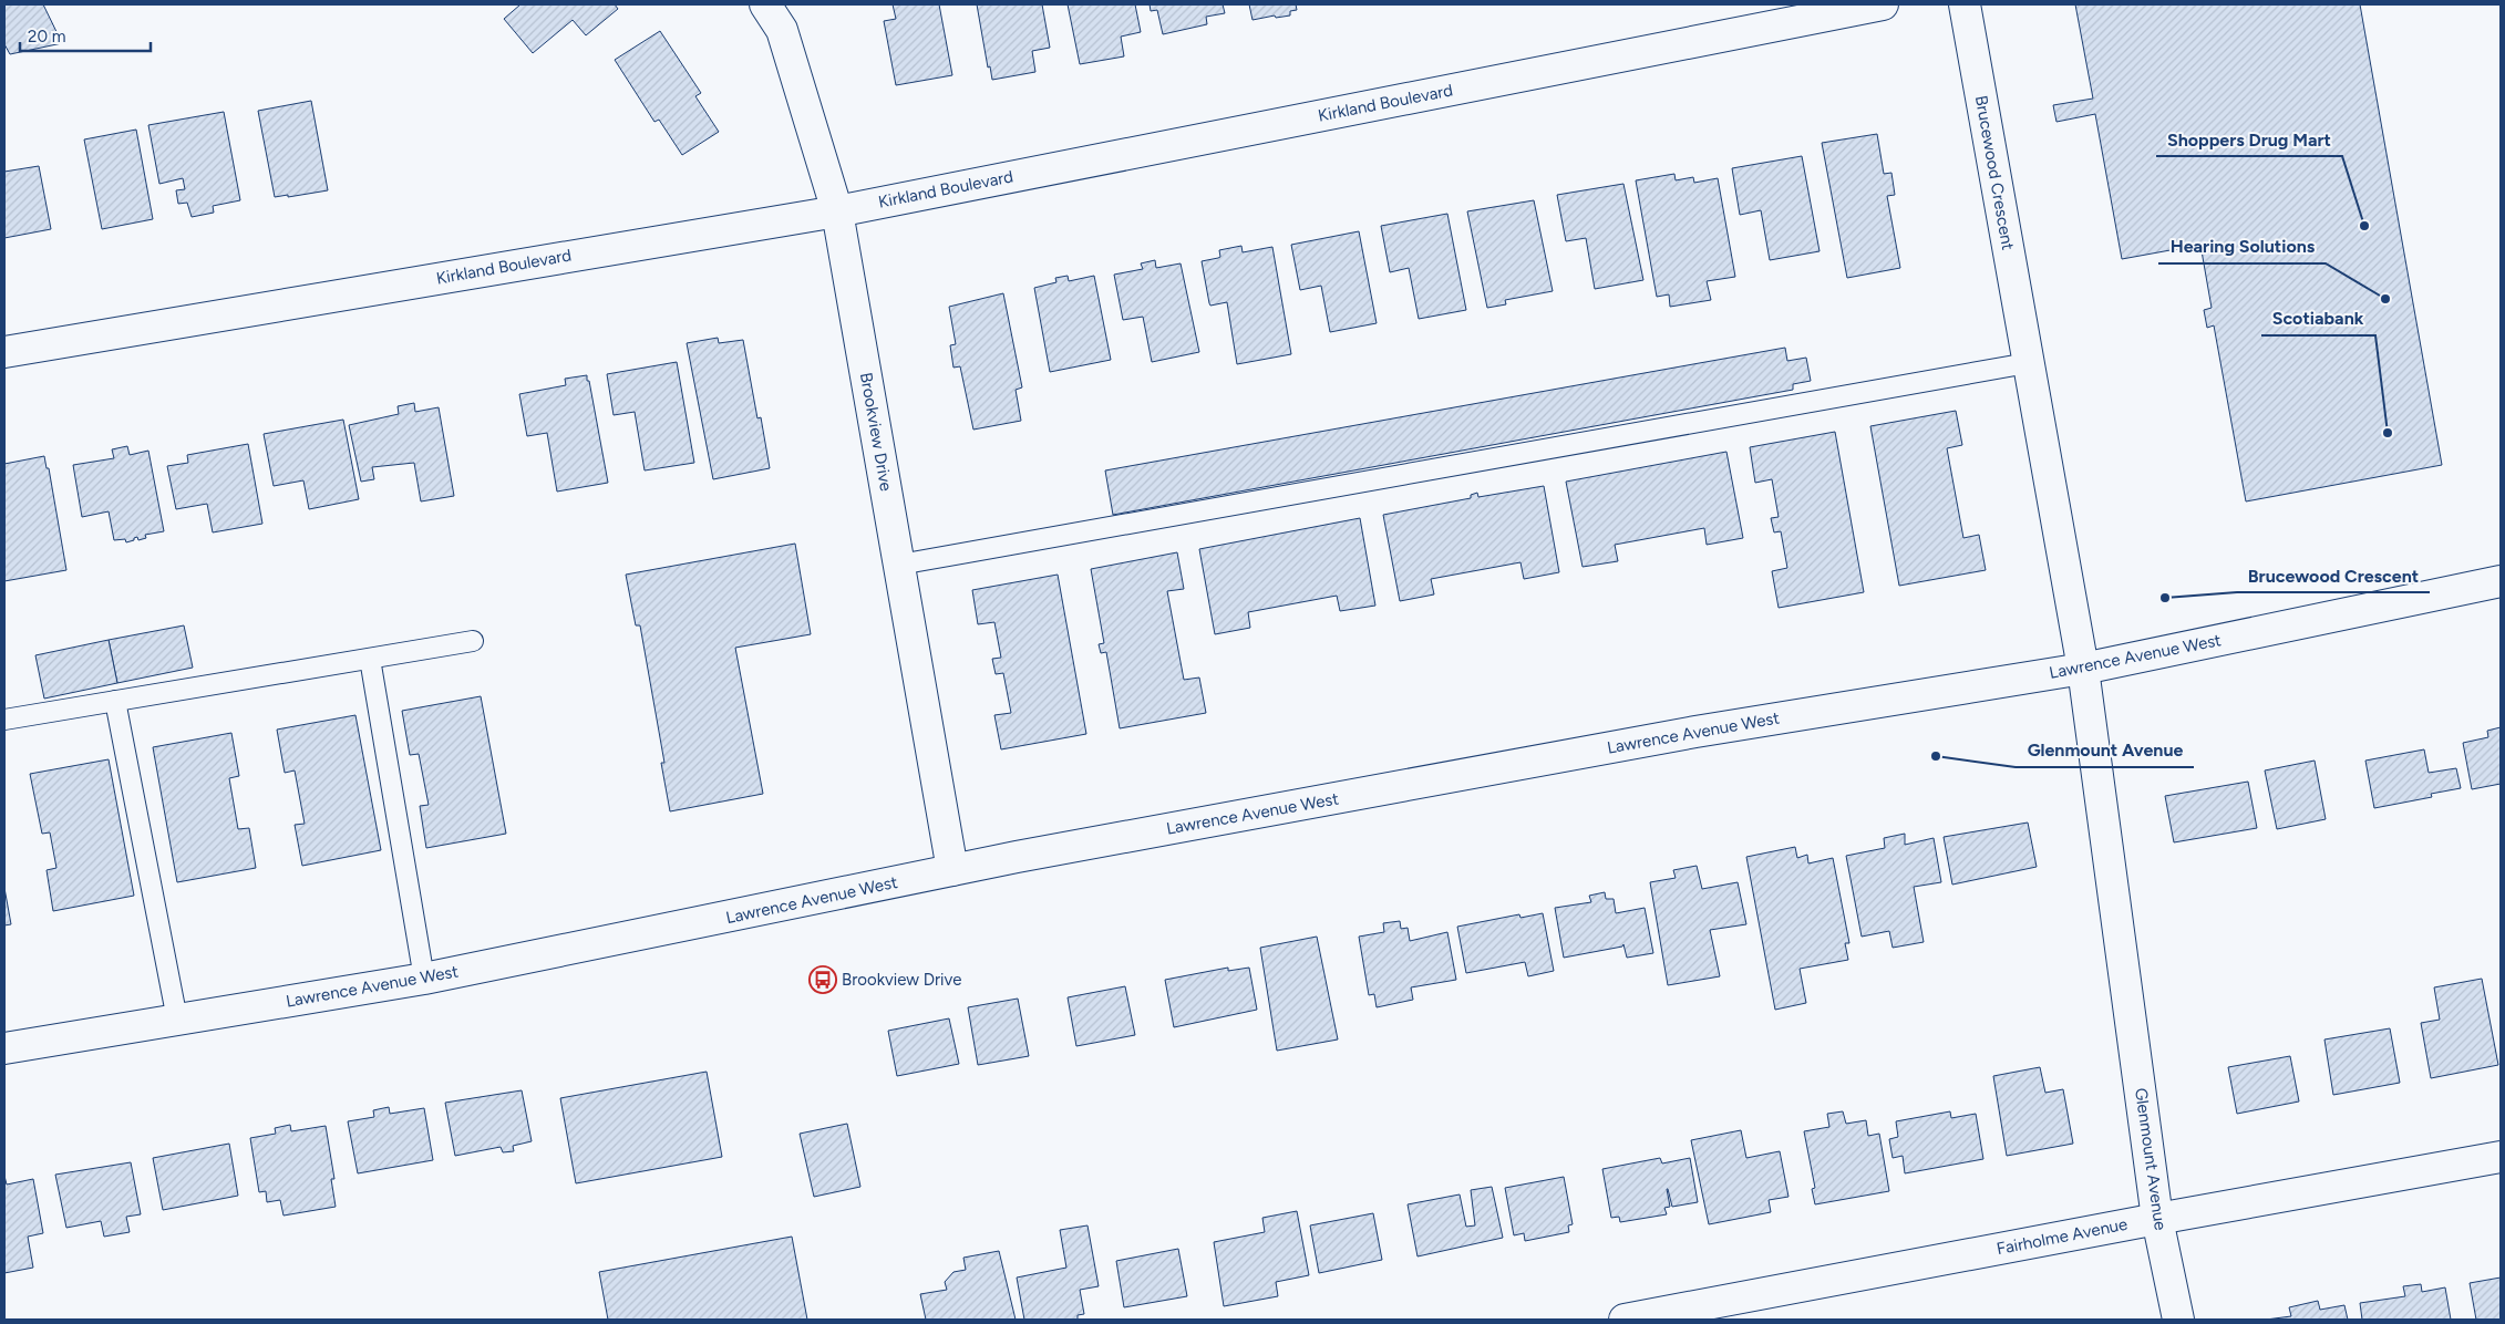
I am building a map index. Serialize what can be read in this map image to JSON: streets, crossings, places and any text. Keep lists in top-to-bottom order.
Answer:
{
  "streets": {
    "street": [
      "Kirkland Boulevard",
      "Brucewood Crescent",
      "Brookview Drive",
      "Lawrence Avenue West",
      "Glenmount Avenue",
      "Fairholme Avenue"
    ]
  },
  "crossings": [
    ["Kirkland Boulevard", "Brookview Drive"],
    ["Brucewood Crescent", "Lawrence Avenue West"],
    ["Brucewood Crescent", "Glenmount Avenue"],
    ["Brookview Drive", "Lawrence Avenue West"],
    ["Lawrence Avenue West", "Glenmount Avenue"],
    ["Glenmount Avenue", "Fairholme Avenue"]
  ],
  "places": {
    "other": [
      "Shoppers Drug Mart",
      "Hearing Solutions",
      "Scotiabank",
      "Brucewood Crescent",
      "Glenmount Avenue"
    ],
    "bus stop": ["Brookview Drive"]
  },
  "scale_bar": "20 m"
}
